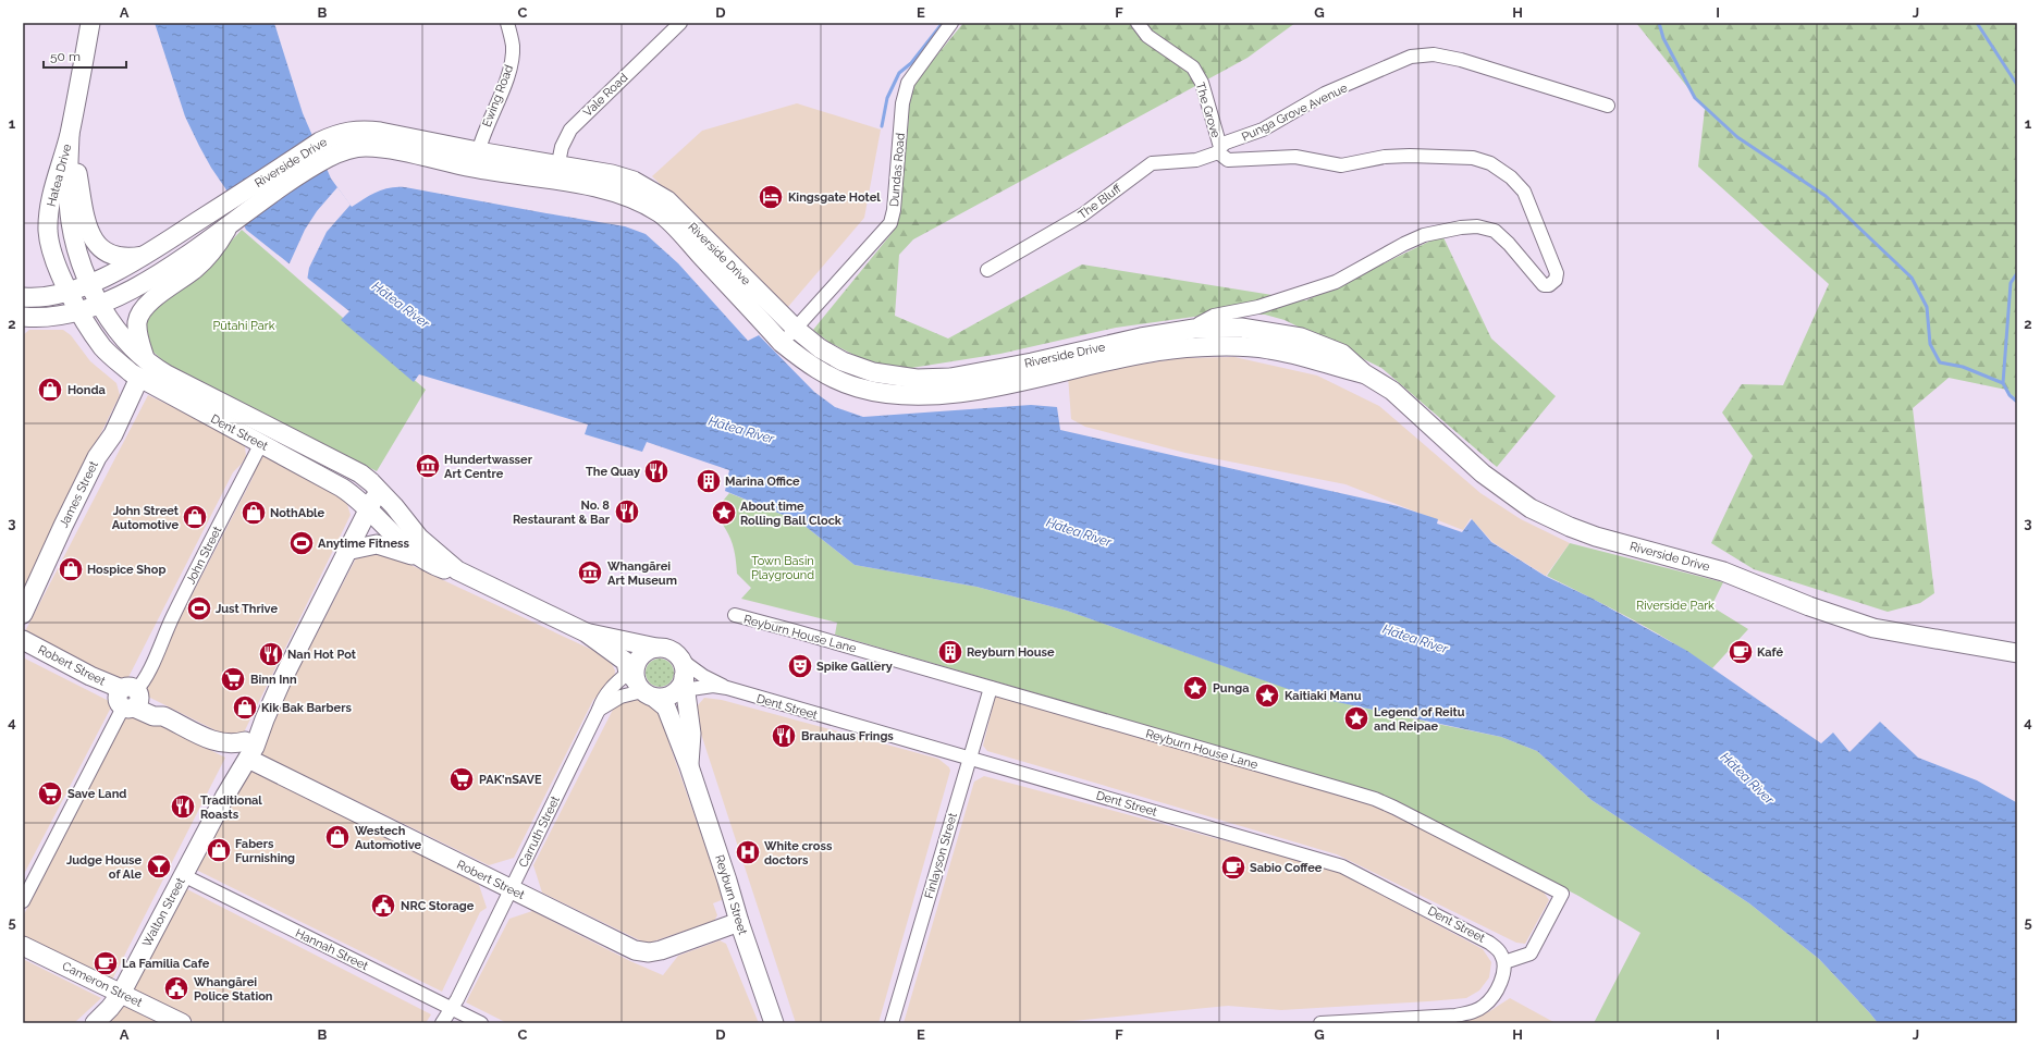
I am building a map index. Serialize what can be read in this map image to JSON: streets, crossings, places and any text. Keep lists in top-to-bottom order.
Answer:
{
  "streets": {
    "main road": [
      "Riverside Drive",
      "Hatea Drive",
      "Dent Street",
      "James Street",
      "Robert Street",
      "Reyburn Street",
      "Walton Street",
      "Cameron Street"
    ],
    "street": [
      "Vale Road",
      "Ewing Road",
      "The Grove",
      "Punga Grove Avenue",
      "Dundas Road",
      "The Bluff",
      "John Street",
      "Reyburn House Lane",
      "Carruth Street",
      "Finlayson Street",
      "Hannah Street"
    ]
  },
  "crossings": [
    ["Vale Road", "Riverside Drive"],
    ["Ewing Road", "Riverside Drive"],
    ["The Grove", "Punga Grove Avenue"],
    ["The Grove", "The Bluff"],
    ["Punga Grove Avenue", "Riverside Drive"],
    ["Punga Grove Avenue", "The Bluff"],
    ["Riverside Drive", "Dundas Road"],
    ["Riverside Drive", "Hatea Drive"],
    ["Riverside Drive", "Dent Street"],
    ["Hatea Drive", "Dent Street"],
    ["Dent Street", "James Street"],
    ["Dent Street", "John Street"],
    ["Dent Street", "Reyburn House Lane"],
    ["Dent Street", "Carruth Street"],
    ["Dent Street", "Finlayson Street"],
    ["Dent Street", "Reyburn Street"],
    ["Dent Street", "Walton Street"],
    ["John Street", "Robert Street"],
    ["Reyburn House Lane", "Finlayson Street"],
    ["Robert Street", "Carruth Street"],
    ["Robert Street", "Reyburn Street"],
    ["Robert Street", "Walton Street"],
    ["Carruth Street", "Reyburn Street"],
    ["Carruth Street", "Hannah Street"],
    ["Walton Street", "Hannah Street"],
    ["Walton Street", "Cameron Street"]
  ],
  "water": ["Hātea River"],
  "parks": ["Pūtahi Park", "Town Basin Playground", "Riverside Park"],
  "places": {
    "hotel": ["Kingsgate Hotel"],
    "shop": [
      "Honda",
      "NothAble",
      "John Street Automotive",
      "Hospice Shop",
      "Kik Bak Barbers",
      "Westech Automotive",
      "Fabers Furnishing"
    ],
    "museum": ["Hundertwasser Art Centre", "Whangārei Art Museum"],
    "restaurant": [
      "The Quay",
      "No. 8 Restaurant & Bar",
      "Nan Hot Pot",
      "Brauhaus Frings",
      "Traditional Roasts"
    ],
    "building": ["Marina Office", "Reyburn House"],
    "place": [
      "About time Rolling Ball Clock",
      "Punga",
      "Kaitiaki Manu",
      "Legend of Reitu and Reipae"
    ],
    "sports": ["Anytime Fitness", "Just Thrive"],
    "cafe": ["Kafé", "Sabio Coffee", "La Familia Cafe"],
    "theatre": ["Spike Gallery"],
    "supermarket": ["Binn Inn", "PAK'nSAVE", "Save Land"],
    "hospital": ["White cross doctors"],
    "bar": ["Judge House of Ale"],
    "public building": ["NRC Storage", "Whangārei Police Station"]
  },
  "scale_bar": "50 m",
  "grid": {
    "columns": [
      "A",
      "B",
      "C",
      "D",
      "E",
      "F",
      "G",
      "H",
      "I",
      "J"
    ],
    "rows": [
      "1",
      "2",
      "3",
      "4",
      "5"
    ]
  }
}
